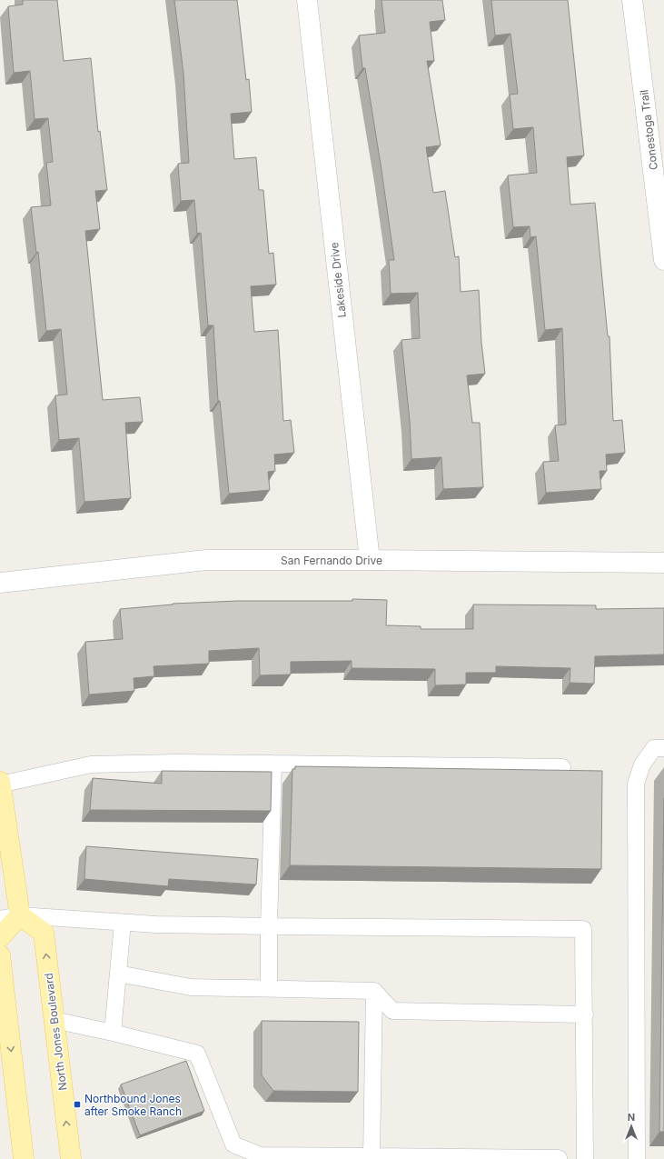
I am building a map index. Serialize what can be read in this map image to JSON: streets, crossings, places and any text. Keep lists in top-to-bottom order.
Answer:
{
  "streets": {
    "main road": ["North Jones Boulevard"],
    "street": ["Conestoga Trail", "Lakeside Drive", "San Fernando Drive"]
  },
  "crossings": [
    ["Lakeside Drive", "San Fernando Drive"]
  ],
  "places": {
    "transit": ["Northbound Jones after Smoke Ranch"]
  },
  "north": "top"
}
